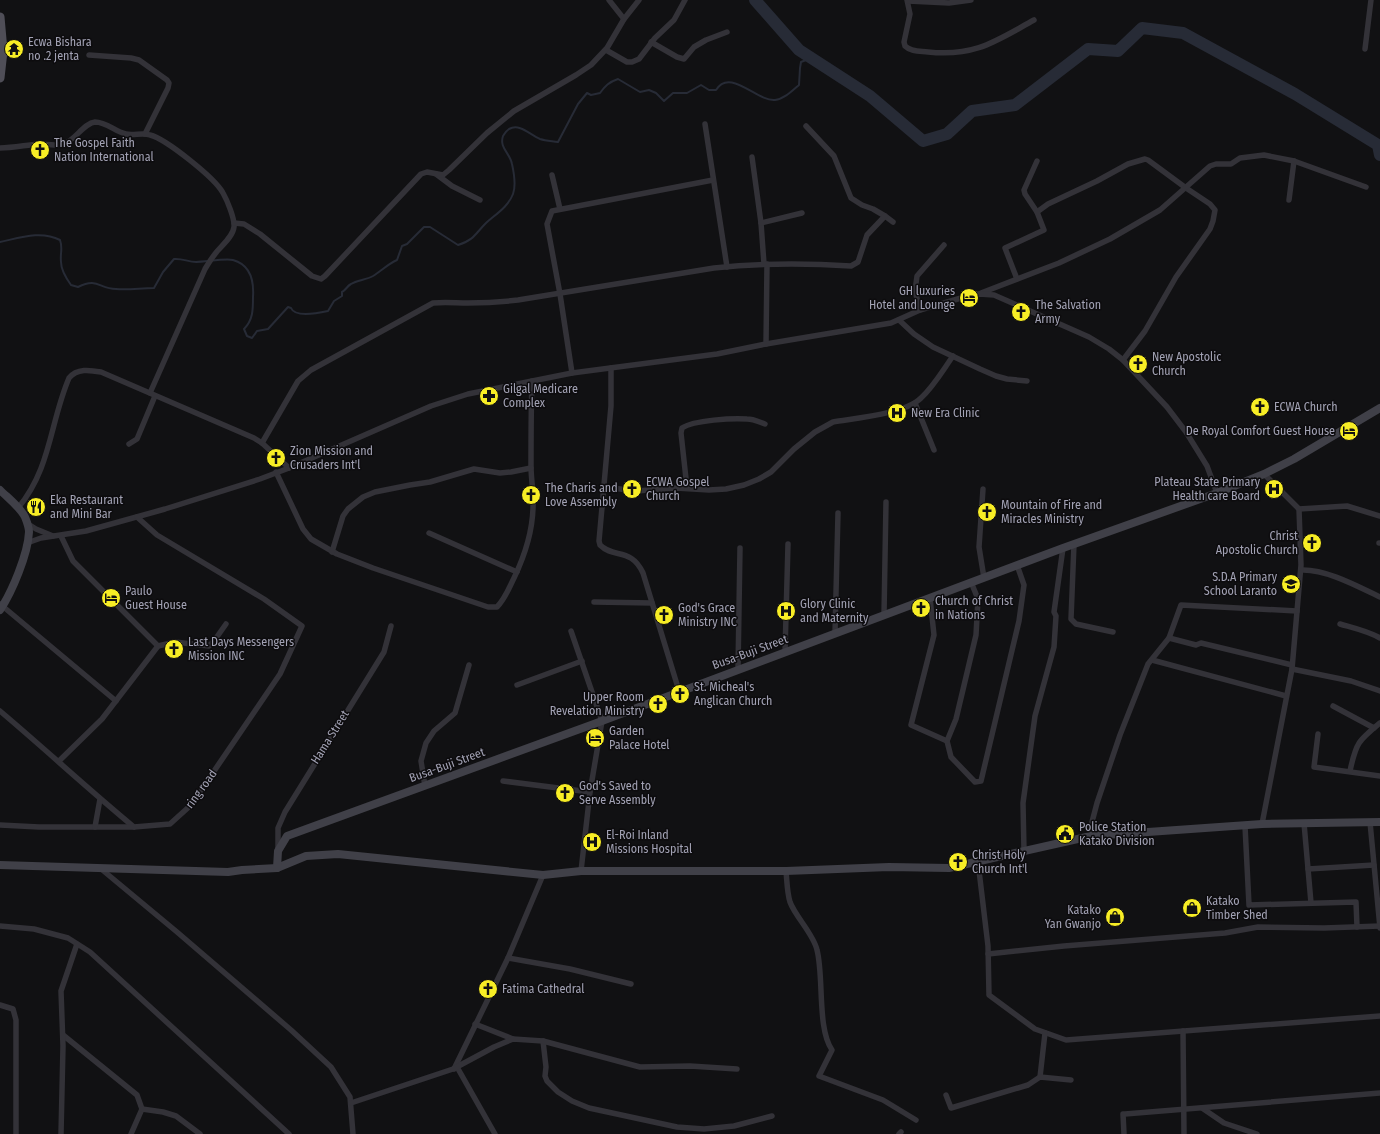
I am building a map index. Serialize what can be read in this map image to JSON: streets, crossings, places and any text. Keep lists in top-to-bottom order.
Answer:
{
  "streets": {
    "street": ["Busa-Buji Street", "Hama Street", "ring road"]
  },
  "crossings": [
    ["Busa-Buji Street", "Hama Street"]
  ],
  "places": {
    "temple": ["Ecwa Bishara no .2 jenta"],
    "church": [
      "The Gospel Faith Nation International",
      "The Salvation Army",
      "New Apostolic Church",
      "ECWA Church",
      "Zion Mission and Crusaders Int'l",
      "ECWA Gospel Church",
      "The Charis and Love Assembly",
      "Mountain of Fire and Miracles Ministry",
      "Christ Apostolic Church",
      "Church of Christ in Nations",
      "God's Grace Ministry INC",
      "Last Days Messengers Mission INC",
      "St. Micheal's Anglican Church",
      "Upper Room Revelation Ministry",
      "God's Saved to Serve Assembly",
      "Christ Holy Church Int'l",
      "Fatima Cathedral"
    ],
    "hotel": [
      "GH luxuries Hotel and Lounge",
      "De Royal Comfort Guest House",
      "Paulo Guest House",
      "Garden Palace Hotel"
    ],
    "pharmacy": ["Gilgal Medicare Complex"],
    "hospital": [
      "New Era Clinic",
      "Plateau State Primary Health care Board",
      "Glory Clinic and Maternity",
      "El-Roi Inland Missions Hospital"
    ],
    "restaurant": ["Eka Restaurant and Mini Bar"],
    "school or university": ["S.D.A Primary School Laranto"],
    "public building": ["Police Station Katako Division"],
    "shop": ["Katako Timber Shed", "Katako Yan Gwanjo"]
  }
}
